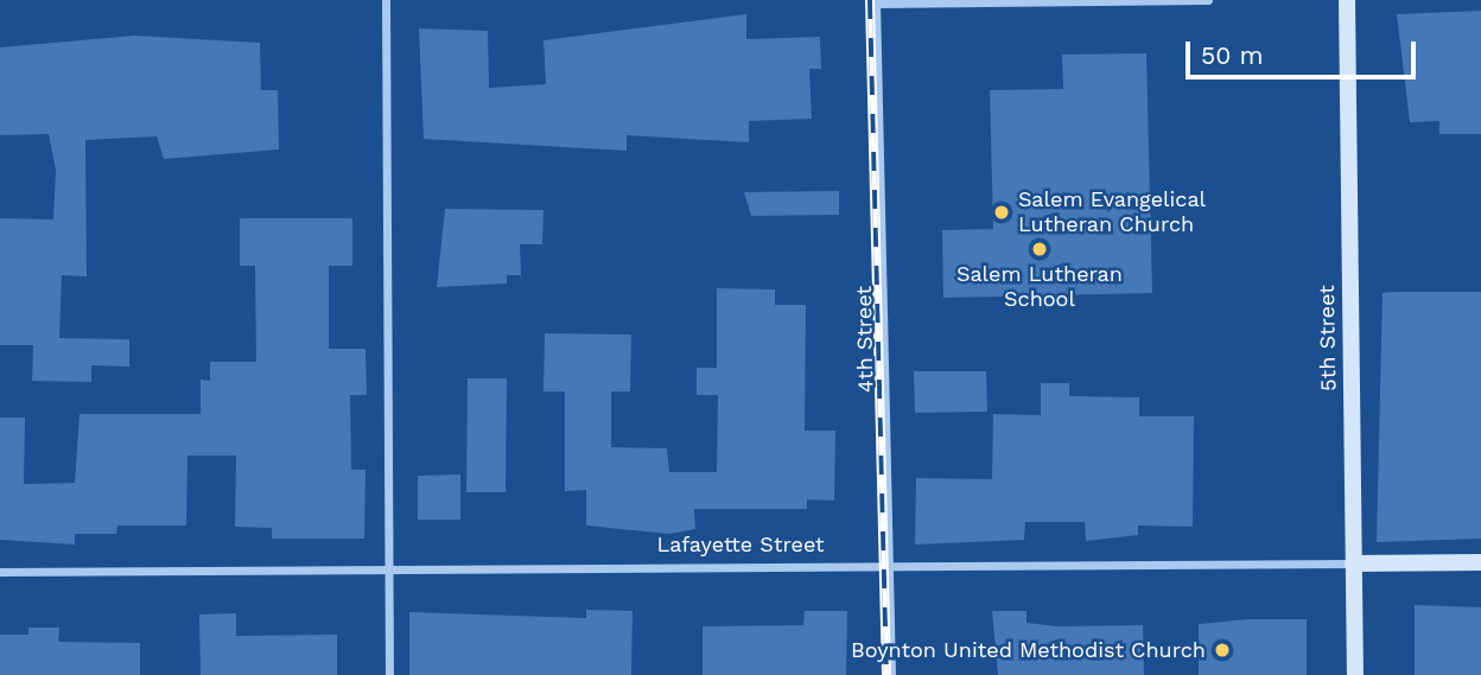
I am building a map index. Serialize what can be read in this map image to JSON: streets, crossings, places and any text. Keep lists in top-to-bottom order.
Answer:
{
  "streets": {
    "main road": ["5th Street", "Lafayette Street"],
    "street": ["4th Street"]
  },
  "crossings": [
    ["5th Street", "Lafayette Street"],
    ["4th Street", "Lafayette Street"]
  ],
  "places": ["Salem Evangelical Lutheran Church", "Salem Lutheran School", "Boynton United Methodist Church"],
  "scale_bar": "50 m"
}
